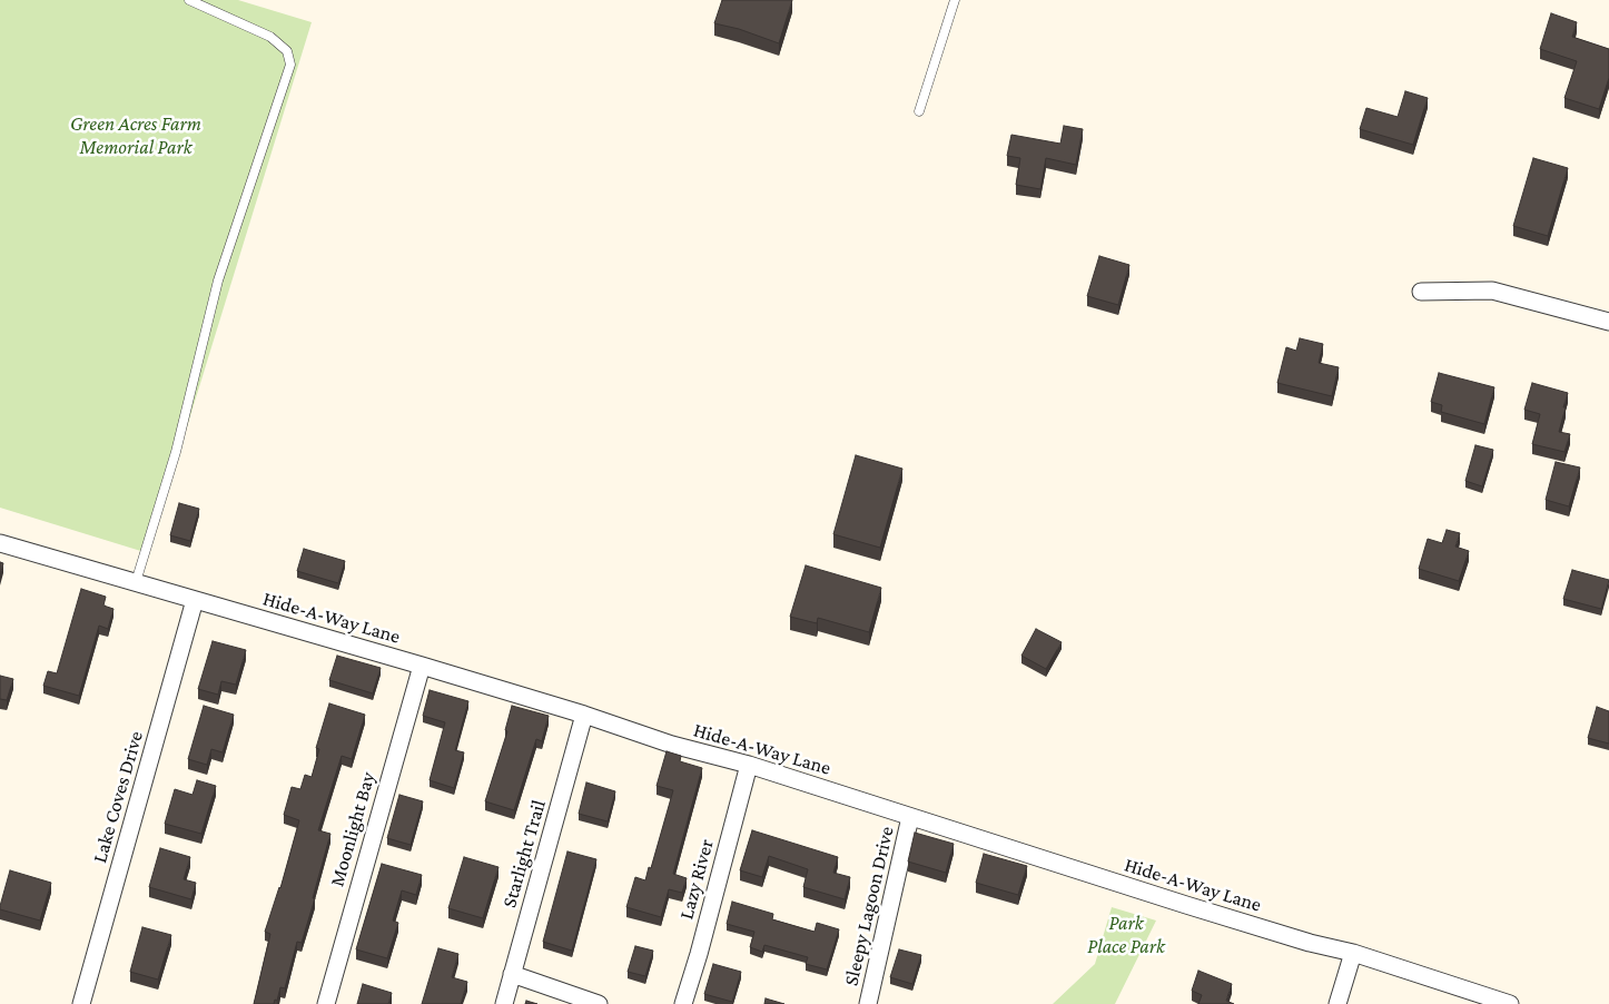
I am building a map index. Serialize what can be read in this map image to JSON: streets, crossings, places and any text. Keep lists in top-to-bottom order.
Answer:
{
  "streets": {
    "street": [
      "Hide-A-Way Lane",
      "Lake Coves Drive",
      "Moonlight Bay",
      "Starlight Trail",
      "Lazy River",
      "Sleepy Lagoon Drive"
    ]
  },
  "crossings": [
    ["Hide-A-Way Lane", "Lake Coves Drive"],
    ["Hide-A-Way Lane", "Moonlight Bay"],
    ["Hide-A-Way Lane", "Starlight Trail"],
    ["Hide-A-Way Lane", "Lazy River"],
    ["Hide-A-Way Lane", "Sleepy Lagoon Drive"]
  ],
  "parks": ["Green Acres Farm Memorial Park", "Park Place Park"]
}
